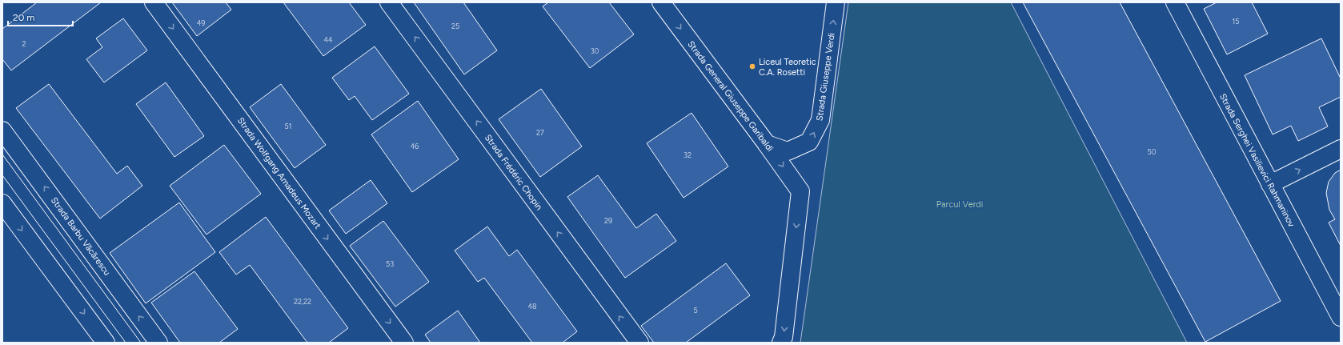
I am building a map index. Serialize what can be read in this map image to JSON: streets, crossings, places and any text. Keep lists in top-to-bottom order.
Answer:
{
  "streets": {
    "street": [
      "Strada Giuseppe Verdi",
      "Strada General Giuseppe Garibaldi",
      "Strada Serghei Vasilievici Rahmaninov",
      "Strada Frédéric Chopin",
      "Strada Wolfgang Amadeus Mozart",
      "Strada Barbu Văcărescu"
    ]
  },
  "crossings": [
    ["Strada Giuseppe Verdi", "Strada General Giuseppe Garibaldi"]
  ],
  "one_way": [
    "Strada Giuseppe Verdi",
    "Strada General Giuseppe Garibaldi",
    "Strada Frédéric Chopin",
    "Strada Wolfgang Amadeus Mozart"
  ],
  "parks": ["Parcul Verdi"],
  "places": ["Liceul Teoretic C.A. Rosetti"],
  "house_numbers": [
    "15",
    "49",
    "25",
    "44",
    "2",
    "30",
    "51",
    "27",
    "46",
    "50",
    "32",
    "29",
    "53",
    "22,22",
    "48",
    "5"
  ],
  "scale_bar": "20 m"
}
